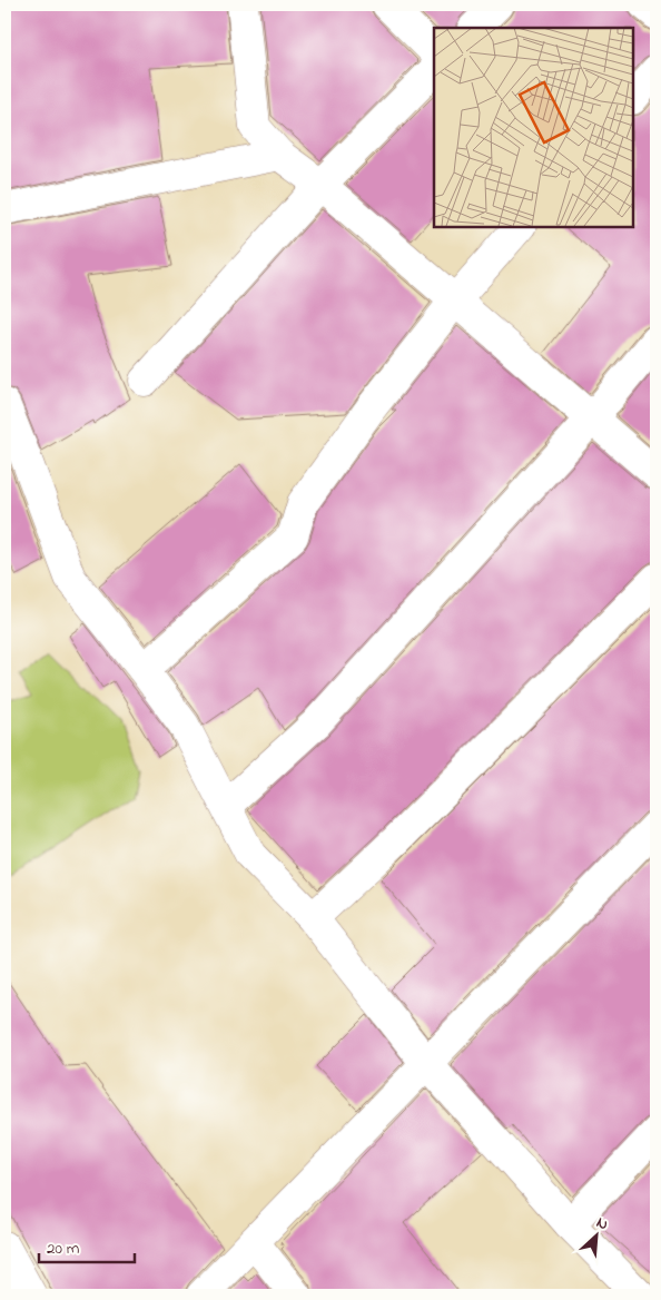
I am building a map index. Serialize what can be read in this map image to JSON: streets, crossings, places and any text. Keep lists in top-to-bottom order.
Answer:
{
  "scale_bar": "20 m",
  "north": "top right"
}
